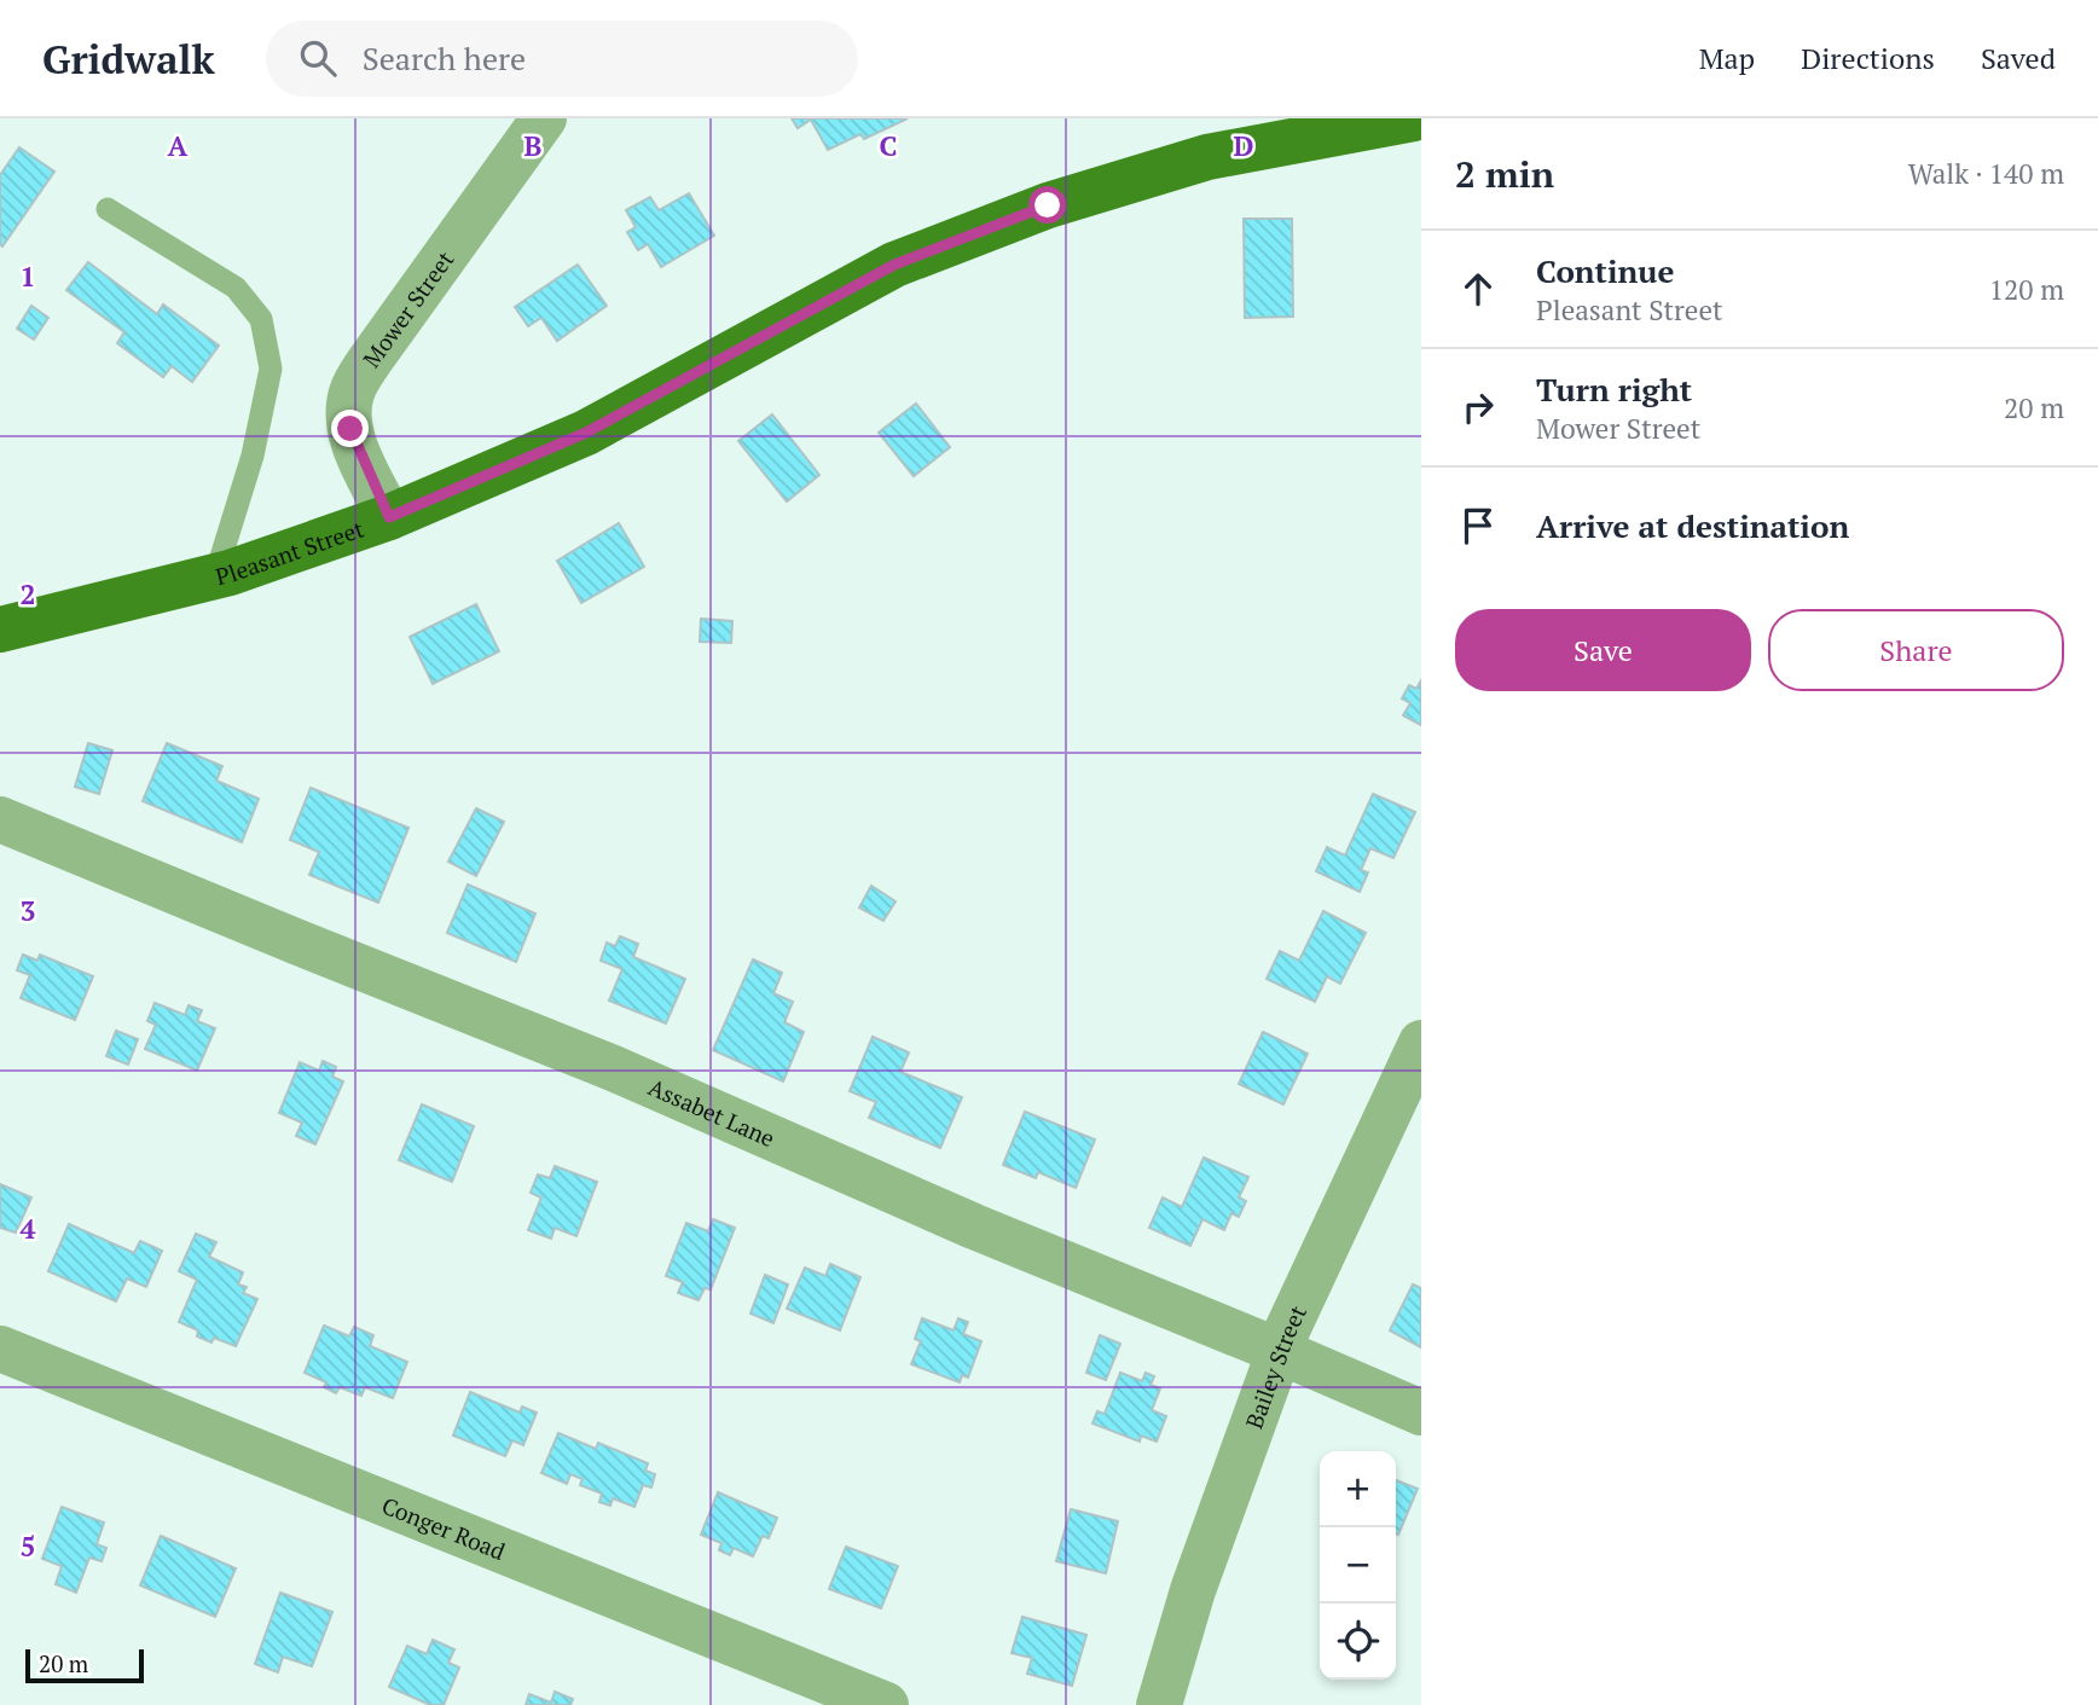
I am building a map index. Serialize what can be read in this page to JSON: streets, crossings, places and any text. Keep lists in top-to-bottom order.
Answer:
{
  "streets": {
    "main road": ["Pleasant Street"],
    "street": [
      "Mower Street",
      "Assabet Lane",
      "Bailey Street",
      "Conger Road"
    ]
  },
  "crossings": [
    ["Mower Street", "Pleasant Street"],
    ["Assabet Lane", "Bailey Street"]
  ],
  "scale_bar": "20 m",
  "page": {
    "header": "Gridwalk",
    "search": "Search here",
    "nav": ["Map", "Directions", "Saved"],
    "heading": ["2 min", "Walk · 140 m"],
    "list": [
      ["Continue", "Pleasant Street", "120 m"],
      ["Turn right", "Mower Street", "20 m"],
      "Arrive at destination"
    ],
    "buttons": ["Save", "Share"],
    "map_buttons": ["+", "−"],
    "scale": "20 m"
  },
  "grid": {
    "columns": [
      "A",
      "B",
      "C",
      "D"
    ],
    "rows": [
      "1",
      "2",
      "3",
      "4",
      "5"
    ]
  }
}
